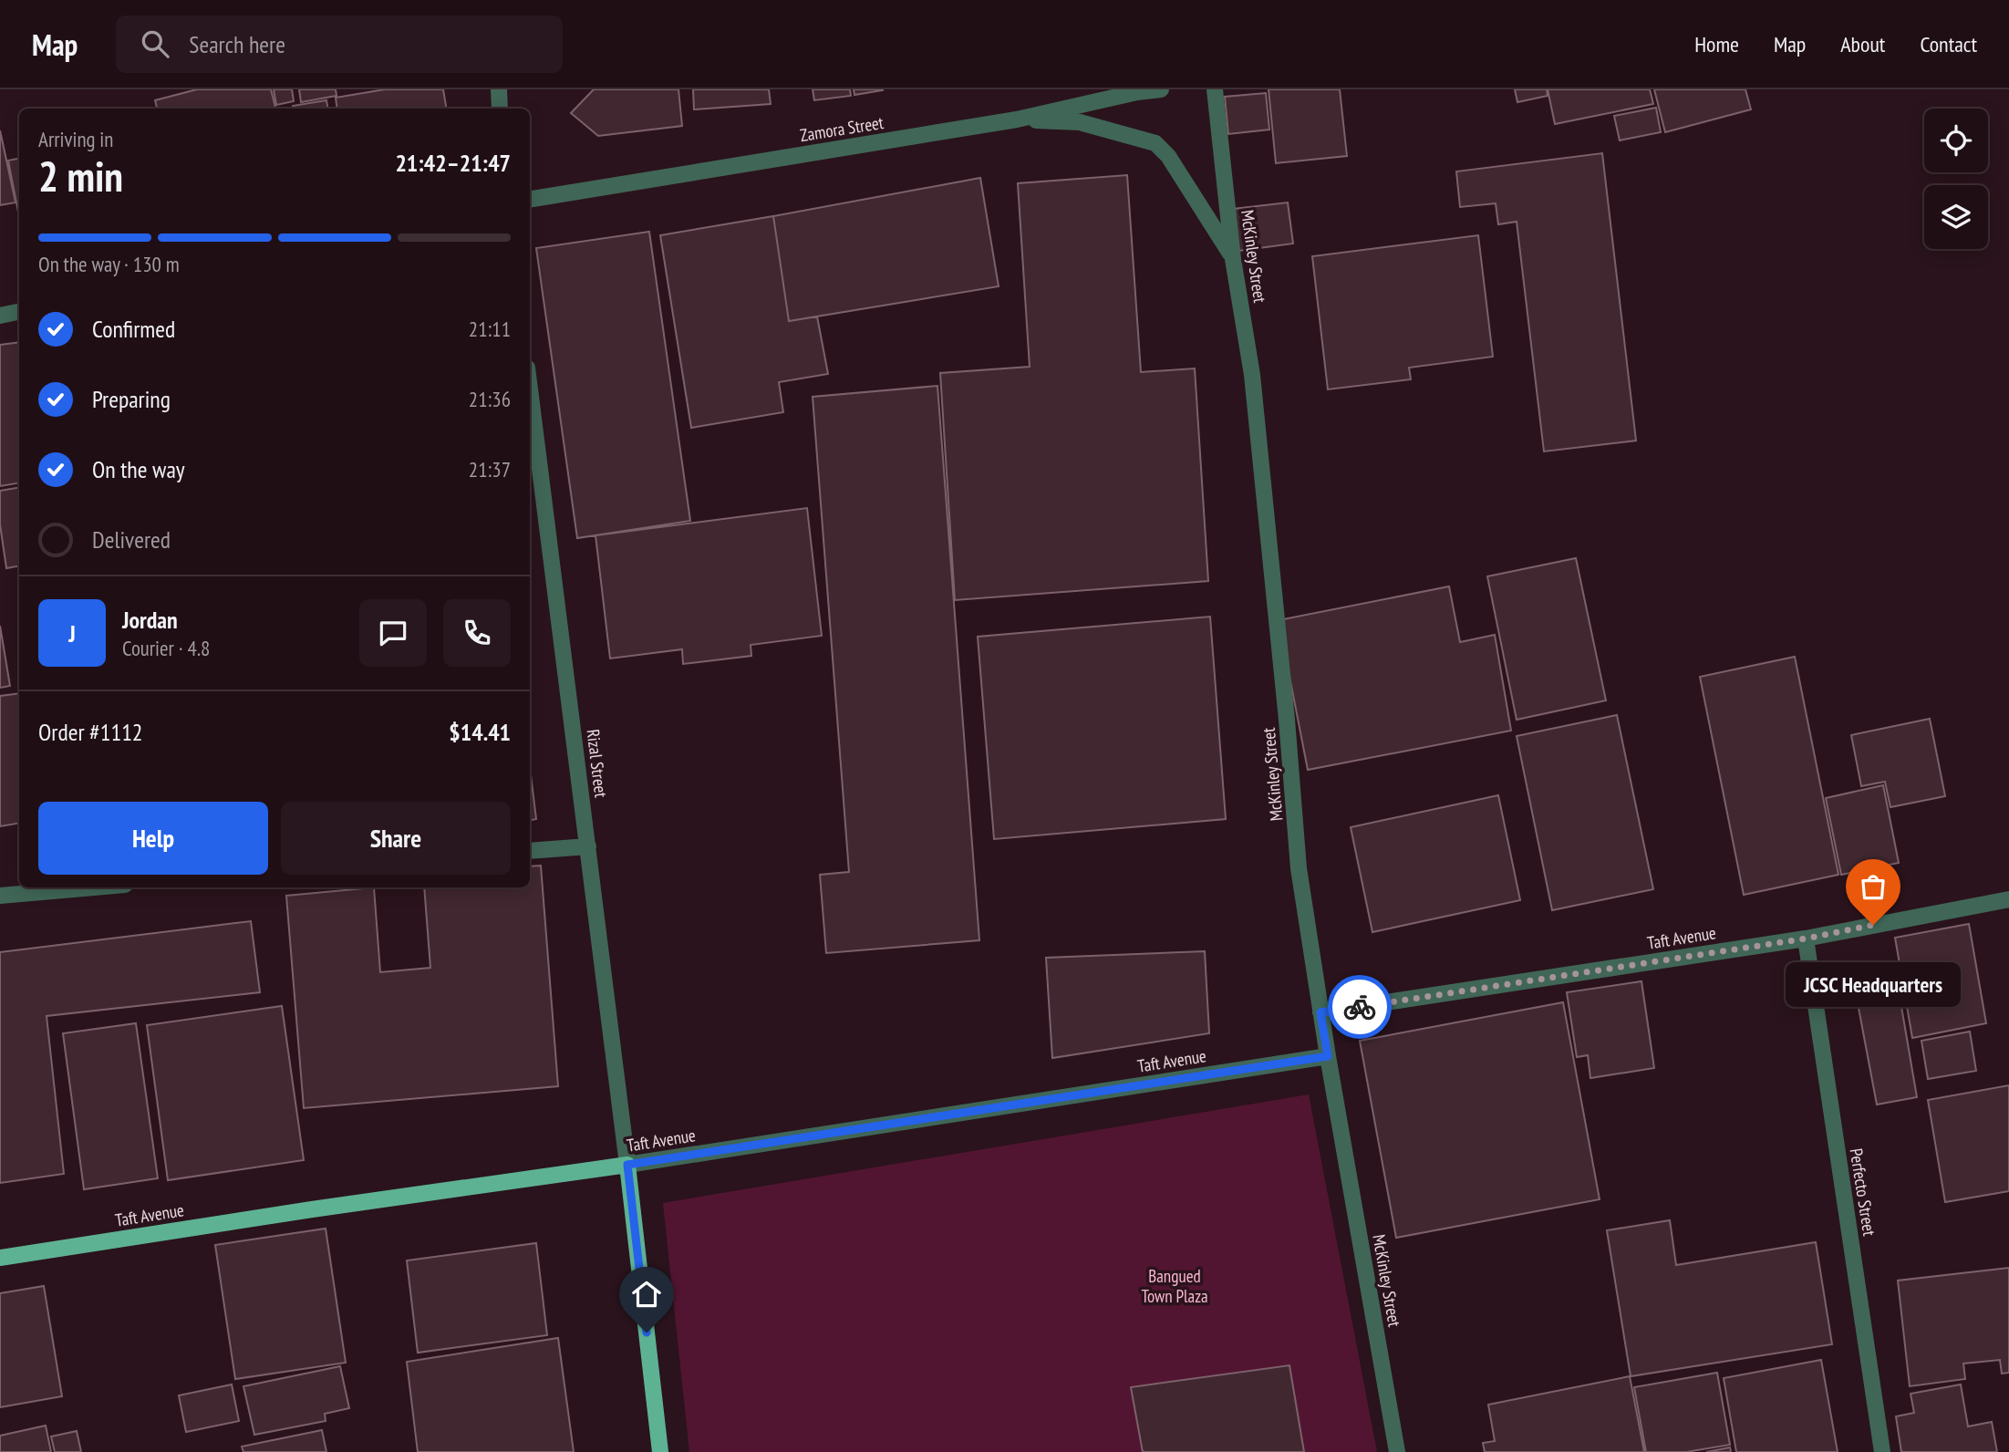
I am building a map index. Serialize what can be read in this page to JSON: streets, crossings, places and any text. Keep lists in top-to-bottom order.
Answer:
{
  "streets": {
    "main road": ["Taft Avenue"],
    "street": [
      "Zamora Street",
      "McKinley Street",
      "Rizal Street",
      "Perfecto Street"
    ]
  },
  "crossings": [
    ["McKinley Street", "Taft Avenue"],
    ["Rizal Street", "Taft Avenue"],
    ["Taft Avenue", "Perfecto Street"]
  ],
  "parks": ["Bangued Town Plaza"],
  "places": ["JCSC Headquarters"],
  "page": {
    "header": "Map",
    "search": "Search here",
    "nav": [
      "Home",
      "Map",
      "About",
      "Contact"
    ],
    "heading": ["2 min", "Arriving in", "21:42–21:47"],
    "panel": [
      "Jordan",
      "Courier · 4.8",
      "Order #1112",
      "$14.41"
    ],
    "bar": "On the way · 130 m",
    "list": [
      ["Confirmed", "21:11"],
      ["Preparing", "21:36"],
      ["On the way", "21:37"],
      "Delivered"
    ],
    "round": "J",
    "buttons": ["Help", "Share"],
    "bubble": "JCSC Headquarters"
  }
}
